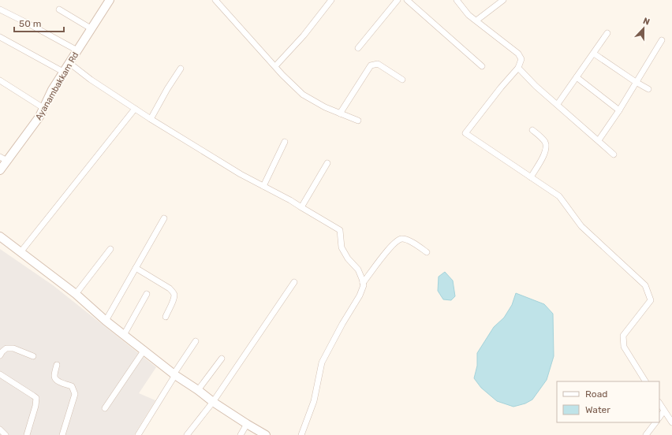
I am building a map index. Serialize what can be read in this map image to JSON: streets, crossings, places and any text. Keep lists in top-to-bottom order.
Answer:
{
  "streets": {
    "street": ["Ayanambakkam Rd"]
  },
  "legend": ["Road", "Water"],
  "scale_bar": "50 m",
  "north": "top"
}
